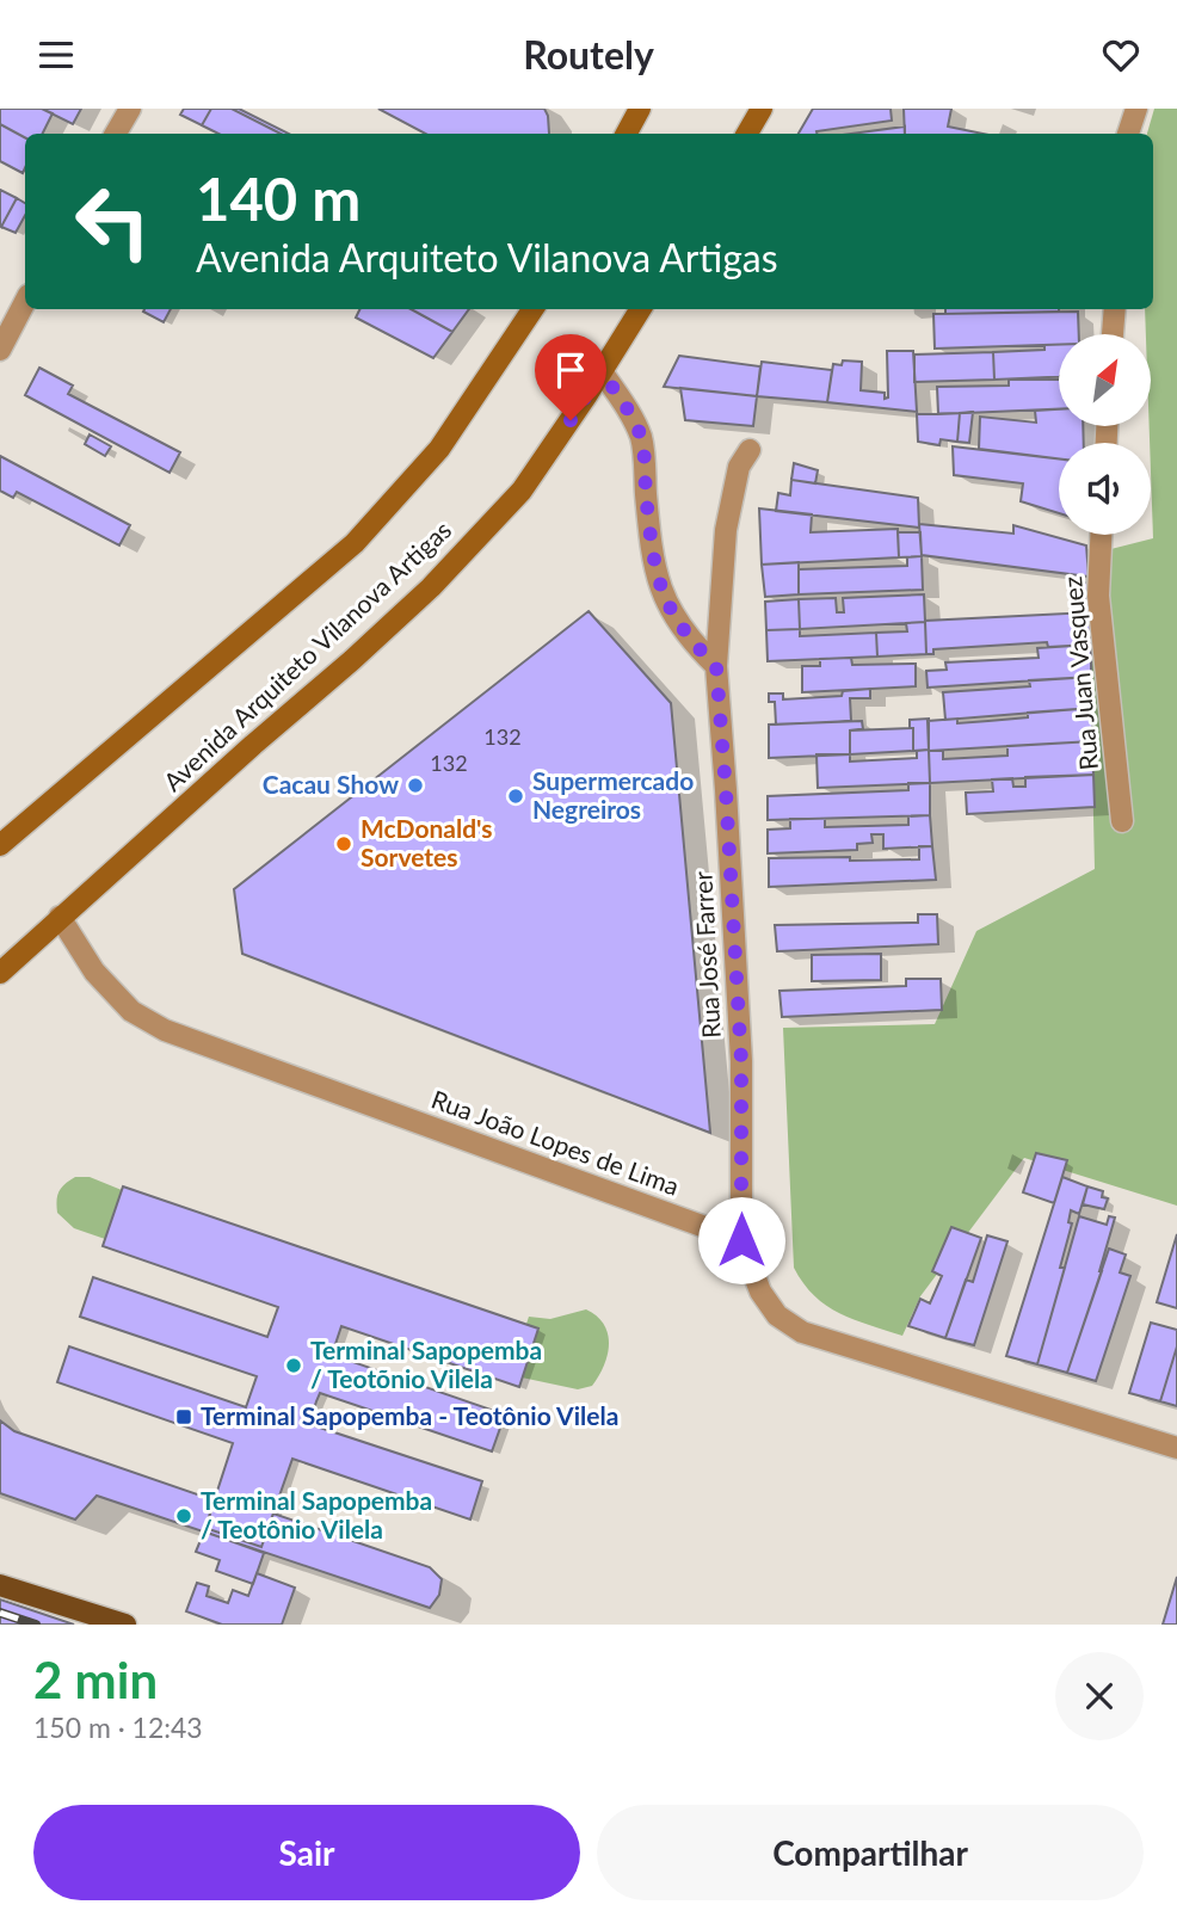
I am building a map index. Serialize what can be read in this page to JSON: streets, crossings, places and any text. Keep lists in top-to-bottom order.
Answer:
{
  "streets": {
    "main road": ["Avenida Arquiteto Vilanova Artigas"],
    "street": ["Rua Juan Vasquez", "Rua José Farrer", "Rua João Lopes de Lima"]
  },
  "crossings": [
    ["Avenida Arquiteto Vilanova Artigas", "Rua João Lopes de Lima"],
    ["Rua José Farrer", "Rua João Lopes de Lima"]
  ],
  "places": {
    "other": [
      "Cacau Show",
      "Supermercado Negreiros",
      "McDonald's Sorvetes",
      "Terminal Sapopemba / Teotõnio Vilela",
      "Terminal Sapopemba / Teotônio Vilela"
    ],
    "transit": ["Terminal Sapopemba - Teotônio Vilela"]
  },
  "house_numbers": ["132", "132"],
  "north": "top right",
  "page": {
    "header": "Routely",
    "turn": ["140 m", "Avenida Arquiteto Vilanova Artigas"],
    "heading": ["2 min", "150 m · 12:43"],
    "buttons": ["Sair", "Compartilhar"]
  }
}
